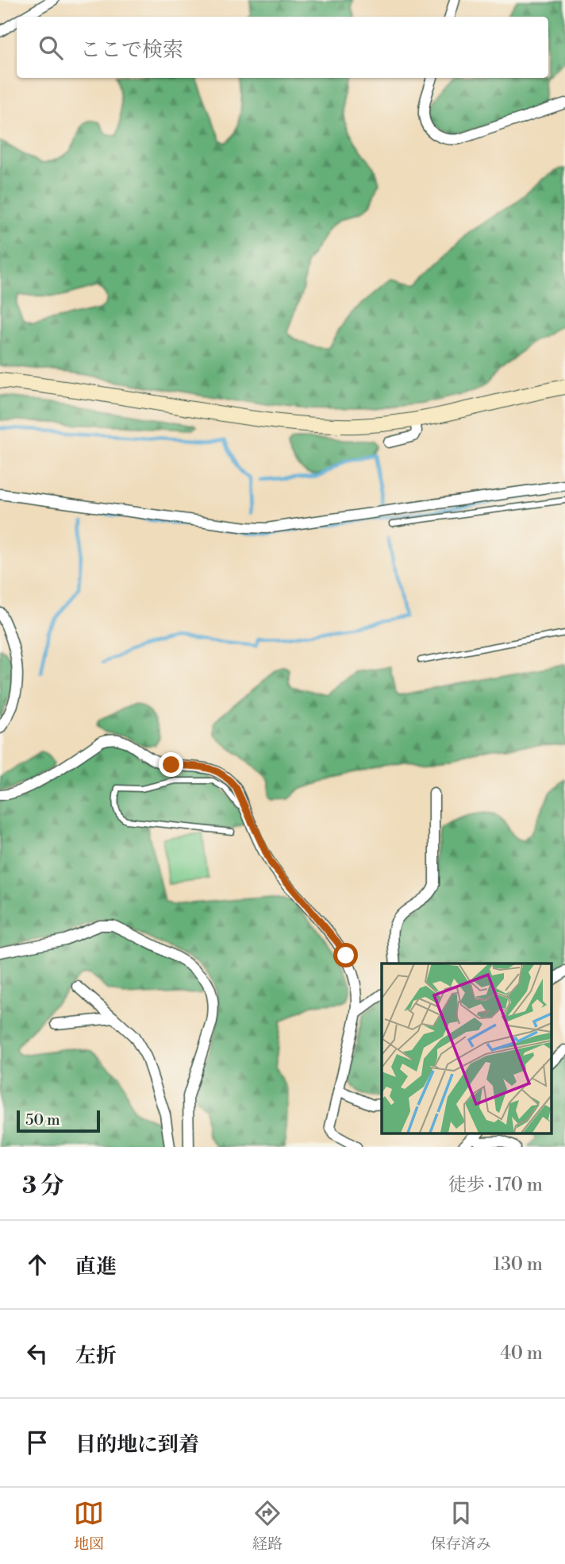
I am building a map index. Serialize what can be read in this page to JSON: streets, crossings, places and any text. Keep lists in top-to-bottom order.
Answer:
{
  "scale_bar": "50 m",
  "page": {
    "search": "ここで検索",
    "scale": "50 m",
    "heading": ["3 分", "徒歩 · 170 m"],
    "list": [
      ["直進", "130 m"],
      ["左折", "40 m"],
      "目的地に到着"
    ],
    "nav": ["地図", "経路", "保存済み"]
  }
}
